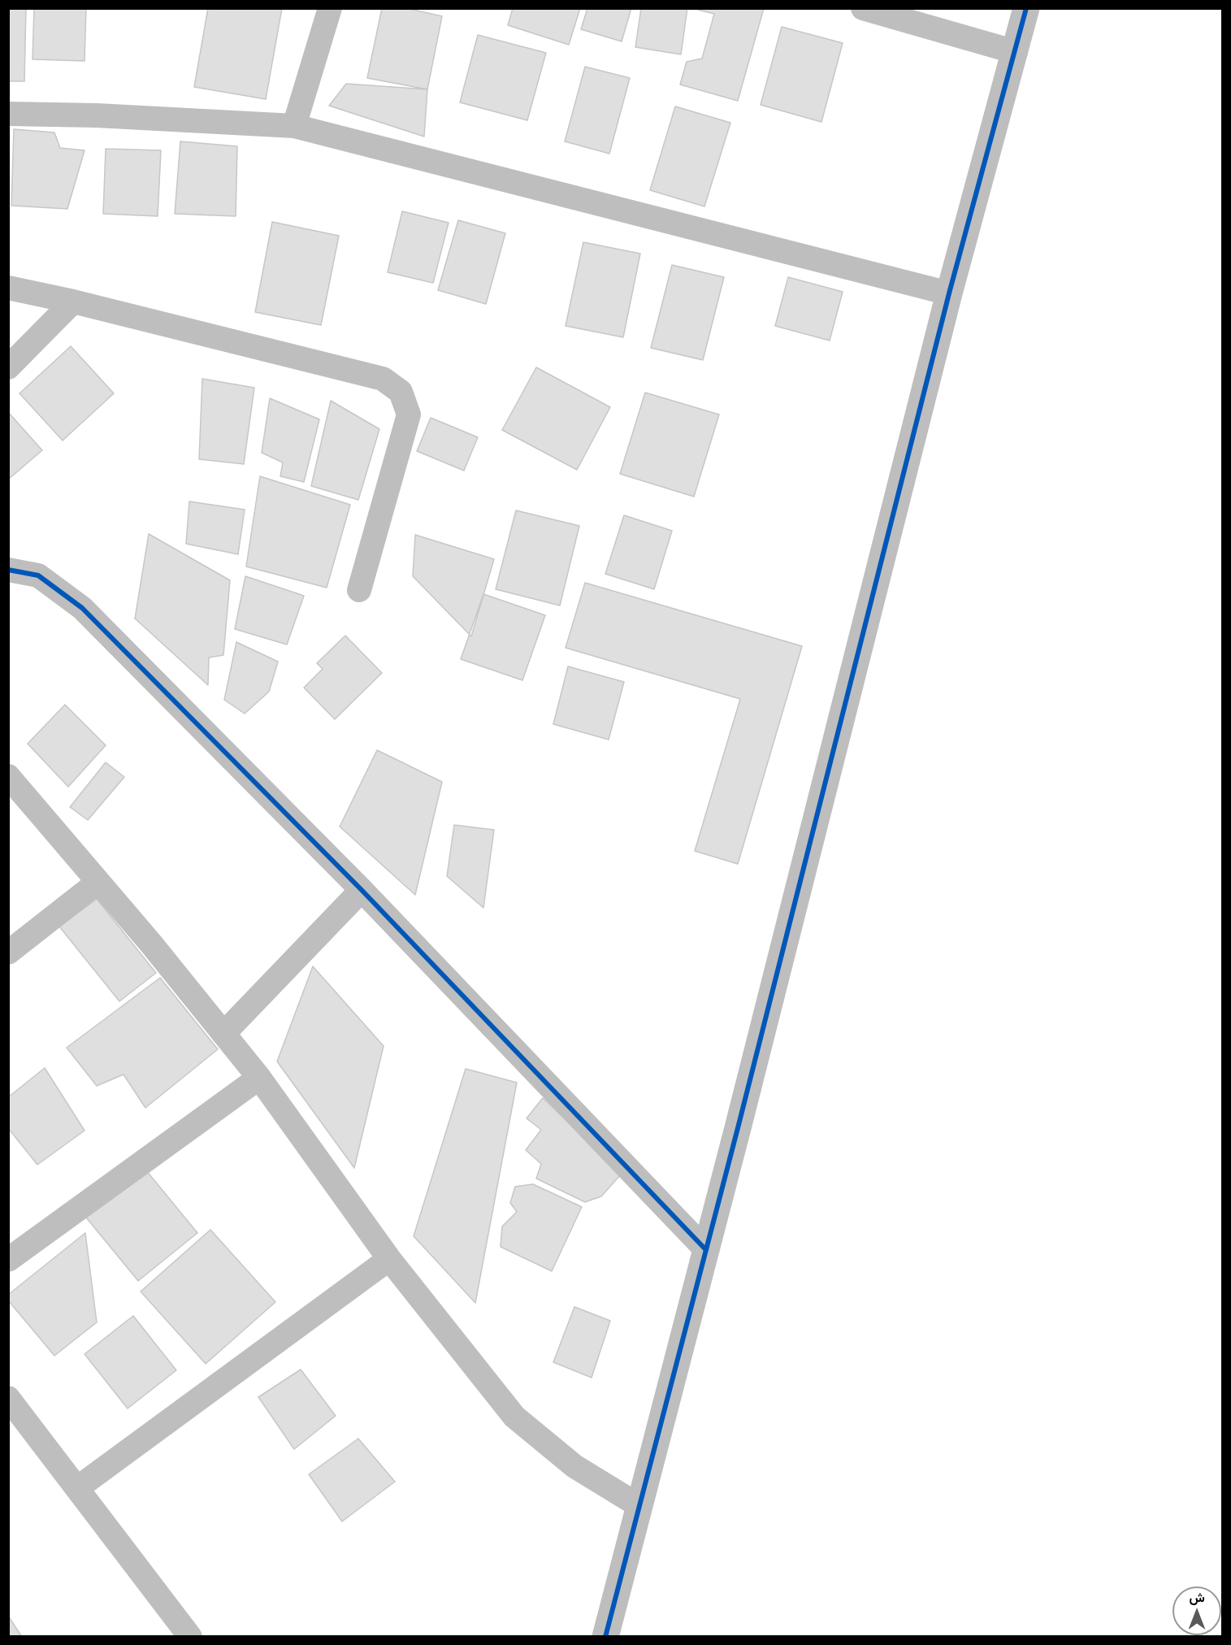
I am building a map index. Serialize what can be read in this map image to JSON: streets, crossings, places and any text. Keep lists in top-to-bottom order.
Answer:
{
  "north": "top"
}
